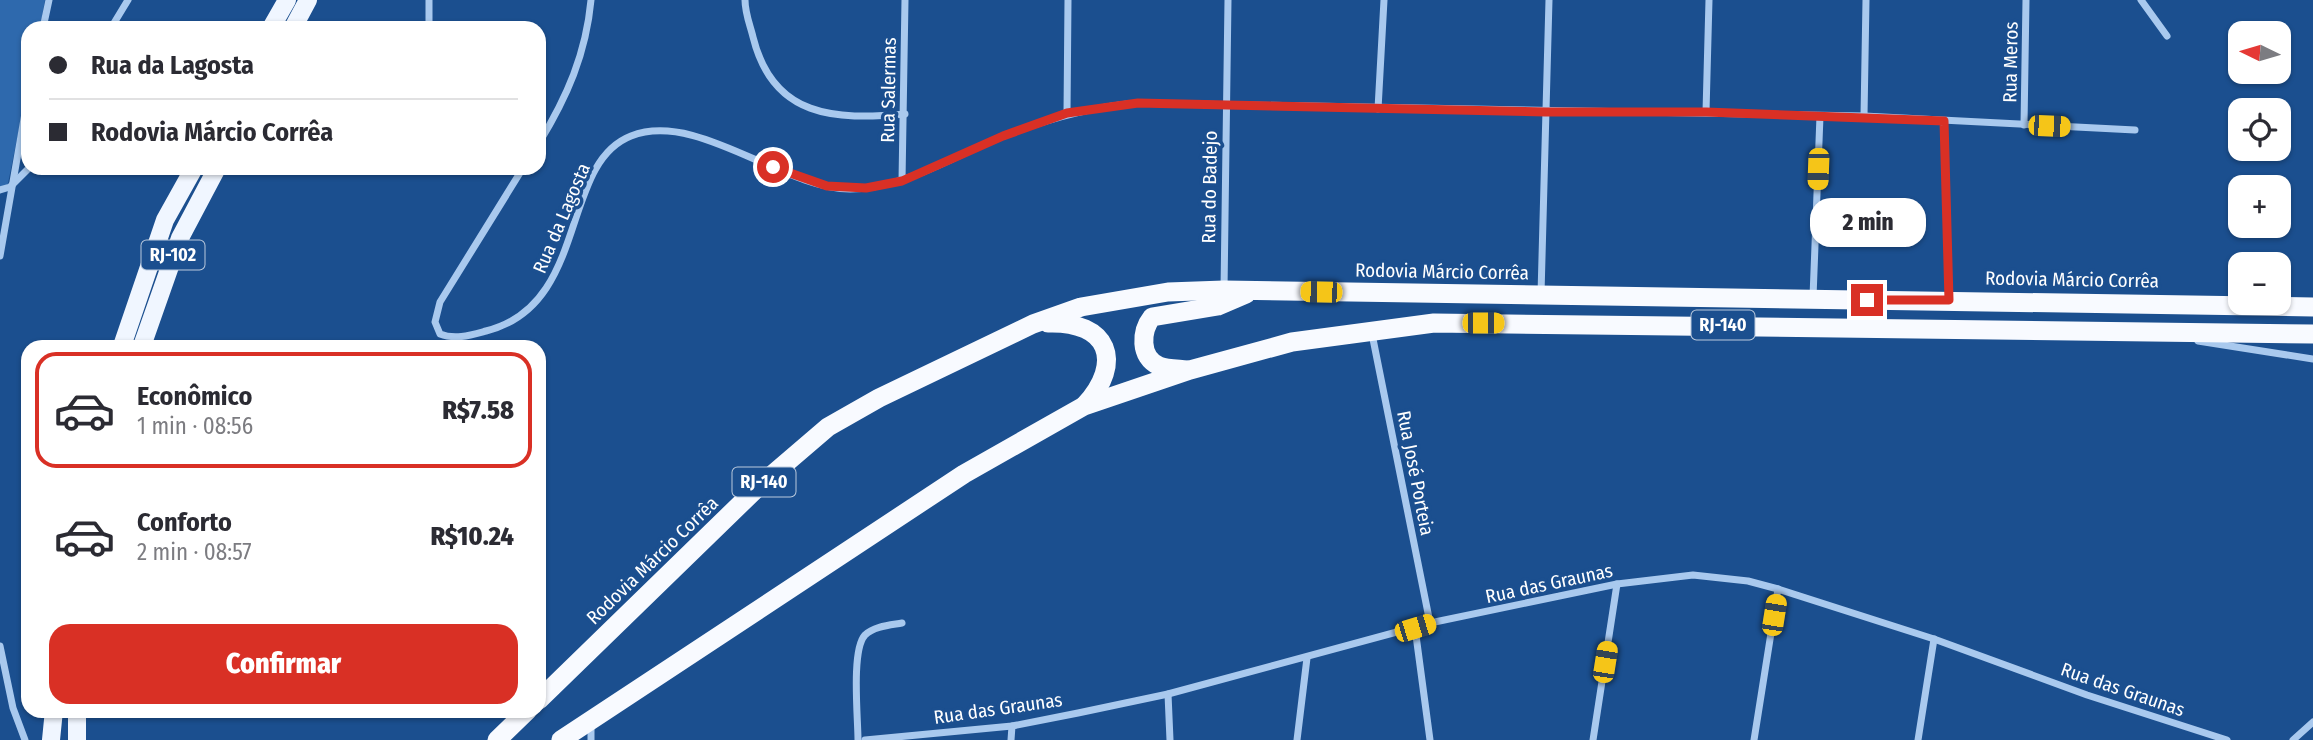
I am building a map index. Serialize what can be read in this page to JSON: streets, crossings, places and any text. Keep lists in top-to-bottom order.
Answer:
{
  "streets": {
    "highway": ["Rodovia Márcio Corrêa", "RJ-140"],
    "main road": ["RJ-102"],
    "street": [
      "Rua Meros",
      "Rua Salermas",
      "Rua do Badejo",
      "Rua da Lagosta",
      "Rua José Porteia",
      "Rua das Graunas"
    ]
  },
  "crossings": [
    ["Rua Meros", "Rua da Lagosta"],
    ["Rua Salermas", "Rua da Lagosta"],
    ["Rua do Badejo", "Rua da Lagosta"],
    ["Rua do Badejo", "Rodovia Márcio Corrêa"],
    ["RJ-140", "Rua José Porteia"],
    ["Rua José Porteia", "Rua das Graunas"]
  ],
  "north": "left",
  "page": {
    "map_buttons": ["+", "−"],
    "banner": ["Rua da Lagosta", "Rodovia Márcio Corrêa"],
    "bubble": "2 min",
    "list": [
      {
        "name": "Econômico",
        "note": "1 min · 08:56",
        "value": "R$7.58"
      },
      {
        "name": "Conforto",
        "note": "2 min · 08:57",
        "value": "R$10.24"
      }
    ],
    "buttons": "Confirmar"
  }
}
